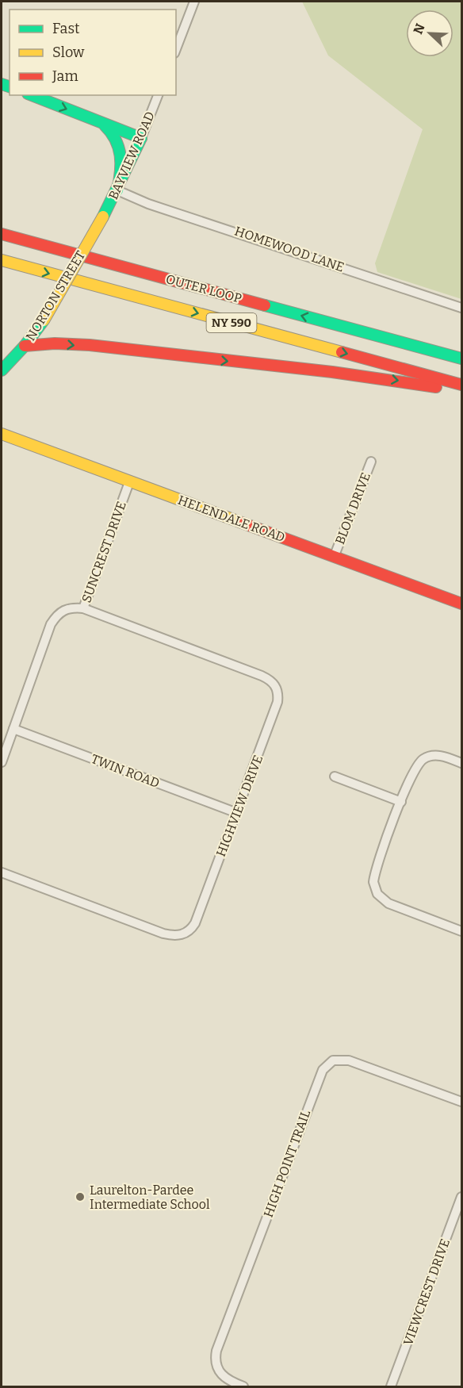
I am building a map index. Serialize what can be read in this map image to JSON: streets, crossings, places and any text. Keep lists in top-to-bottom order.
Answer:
{
  "streets": {
    "main road": [
      "BAYVIEW ROAD",
      "OUTER LOOP",
      "NORTON STREET",
      "NY 590",
      "HELENDALE ROAD"
    ],
    "street": [
      "HOMEWOOD LANE",
      "BLOM DRIVE",
      "SUNCREST DRIVE",
      "TWIN ROAD",
      "HIGHVIEW DRIVE",
      "HIGH POINT TRAIL",
      "VIEWCREST DRIVE"
    ]
  },
  "crossings": [
    ["BAYVIEW ROAD", "HOMEWOOD LANE"],
    ["BAYVIEW ROAD", "NORTON STREET"],
    ["BLOM DRIVE", "HELENDALE ROAD"],
    ["HELENDALE ROAD", "SUNCREST DRIVE"],
    ["SUNCREST DRIVE", "TWIN ROAD"],
    ["SUNCREST DRIVE", "HIGHVIEW DRIVE"],
    ["TWIN ROAD", "HIGHVIEW DRIVE"]
  ],
  "places": ["Laurelton-Pardee Intermediate School"],
  "legend": ["Fast", "Slow", "Jam"],
  "north": "top left"
}
